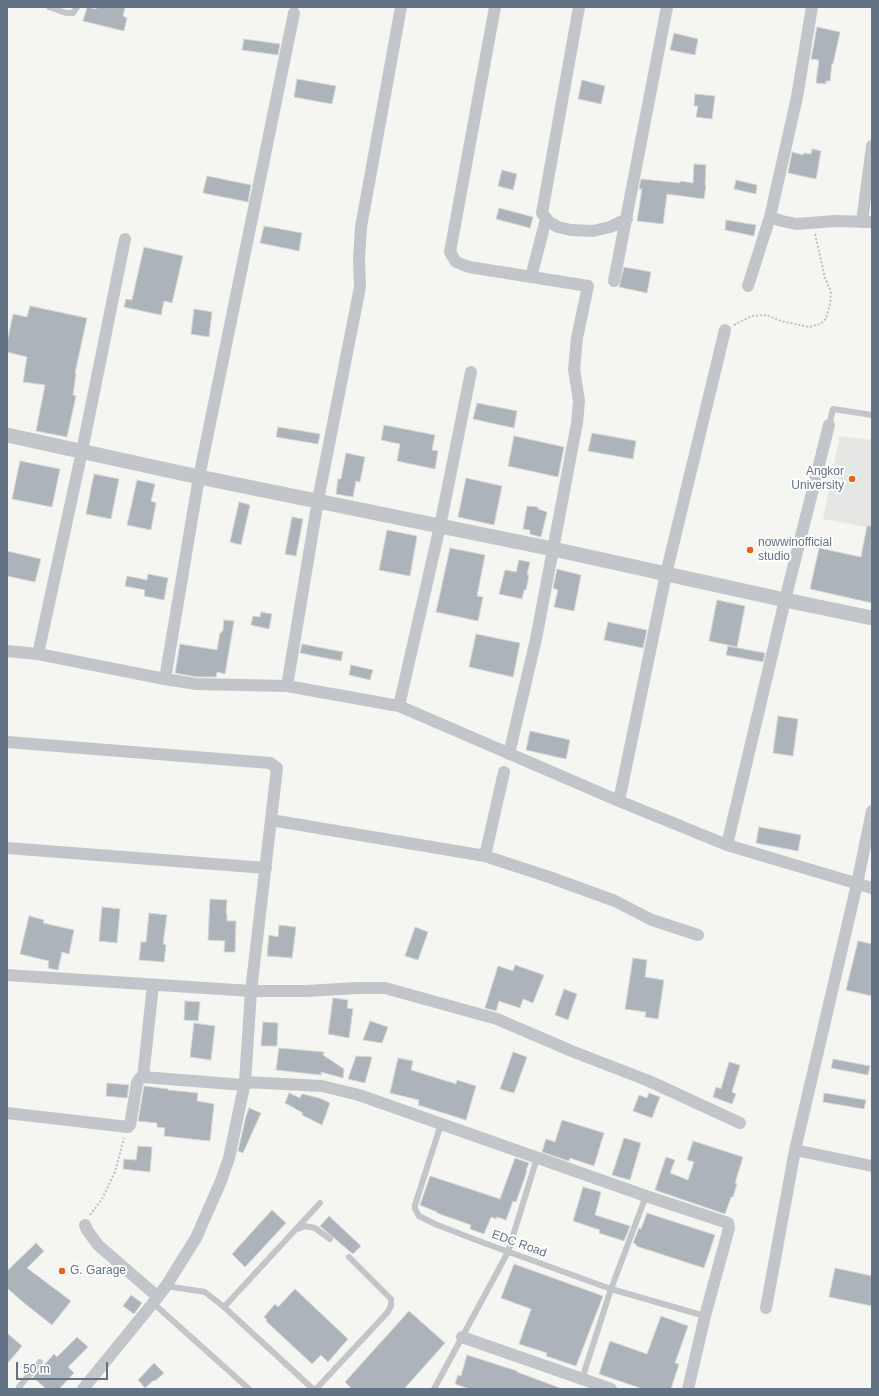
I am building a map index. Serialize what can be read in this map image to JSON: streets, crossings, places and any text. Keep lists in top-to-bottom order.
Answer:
{
  "streets": {
    "lane": ["EDC Road"]
  },
  "places": ["Angkor University", "nowwinofficial studio", "G. Garage"],
  "scale_bar": "50 m"
}
